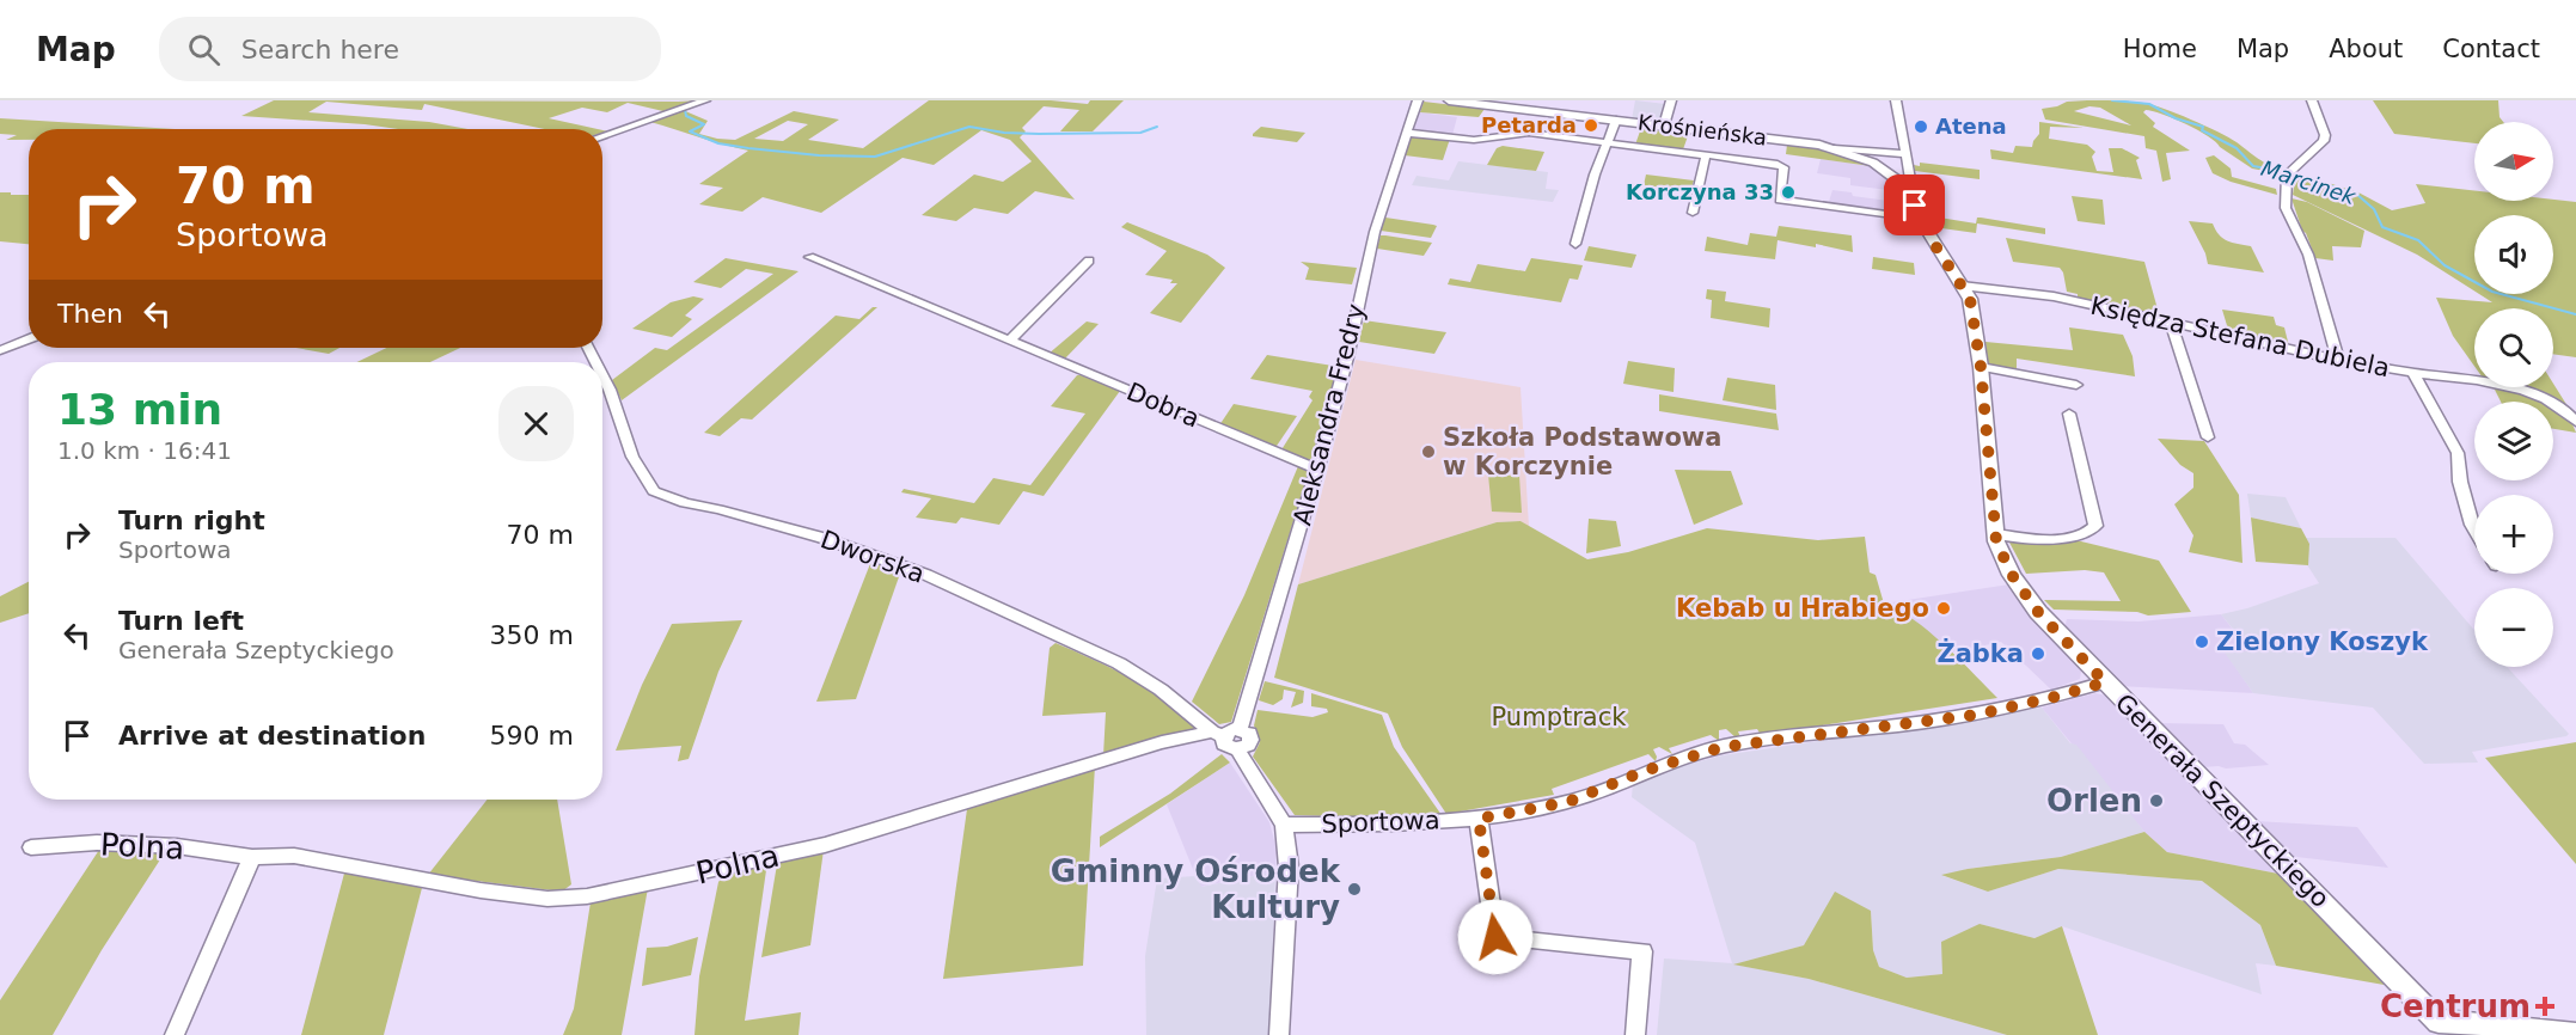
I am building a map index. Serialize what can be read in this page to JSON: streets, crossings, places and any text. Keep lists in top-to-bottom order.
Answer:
{
  "streets": {
    "main road": ["Krośnieńska", "Generała Szeptyckiego"],
    "street": [
      "Księdza Stefana Dubiela",
      "Dobra",
      "Aleksandra Fredry",
      "Dworska",
      "Sportowa",
      "Polna"
    ]
  },
  "crossings": [
    ["Krośnieńska", "Generała Szeptyckiego"],
    ["Księdza Stefana Dubiela", "Generała Szeptyckiego"],
    ["Dobra", "Aleksandra Fredry"],
    ["Aleksandra Fredry", "Polna"],
    ["Dworska", "Sportowa"],
    ["Dworska", "Polna"],
    ["Generała Szeptyckiego", "Sportowa"]
  ],
  "water": ["Marcinek"],
  "parks": ["Pumptrack"],
  "places": {
    "other": [
      "Petarda",
      "Atena",
      "Korczyna 33",
      "Szkoła Podstawowa w Korczynie",
      "Kebab u Hrabiego",
      "Zielony Koszyk",
      "Żabka",
      "Orlen",
      "Gminny Ośrodek Kultury"
    ],
    "health": ["Centrum"]
  },
  "north": "right",
  "page": {
    "header": "Map",
    "search": "Search here",
    "nav": [
      "Home",
      "Map",
      "About",
      "Contact"
    ],
    "map_buttons": ["+", "−"],
    "turn": ["70 m", "Sportowa"],
    "then": "Then",
    "heading": ["13 min", "1.0 km · 16:41"],
    "list": [
      {
        "name": "Turn right",
        "note": "Sportowa",
        "value": "70 m"
      },
      {
        "name": "Turn left",
        "note": "Generała Szeptyckiego",
        "value": "350 m"
      },
      {
        "name": "Arrive at destination",
        "value": "590 m"
      }
    ]
  }
}
